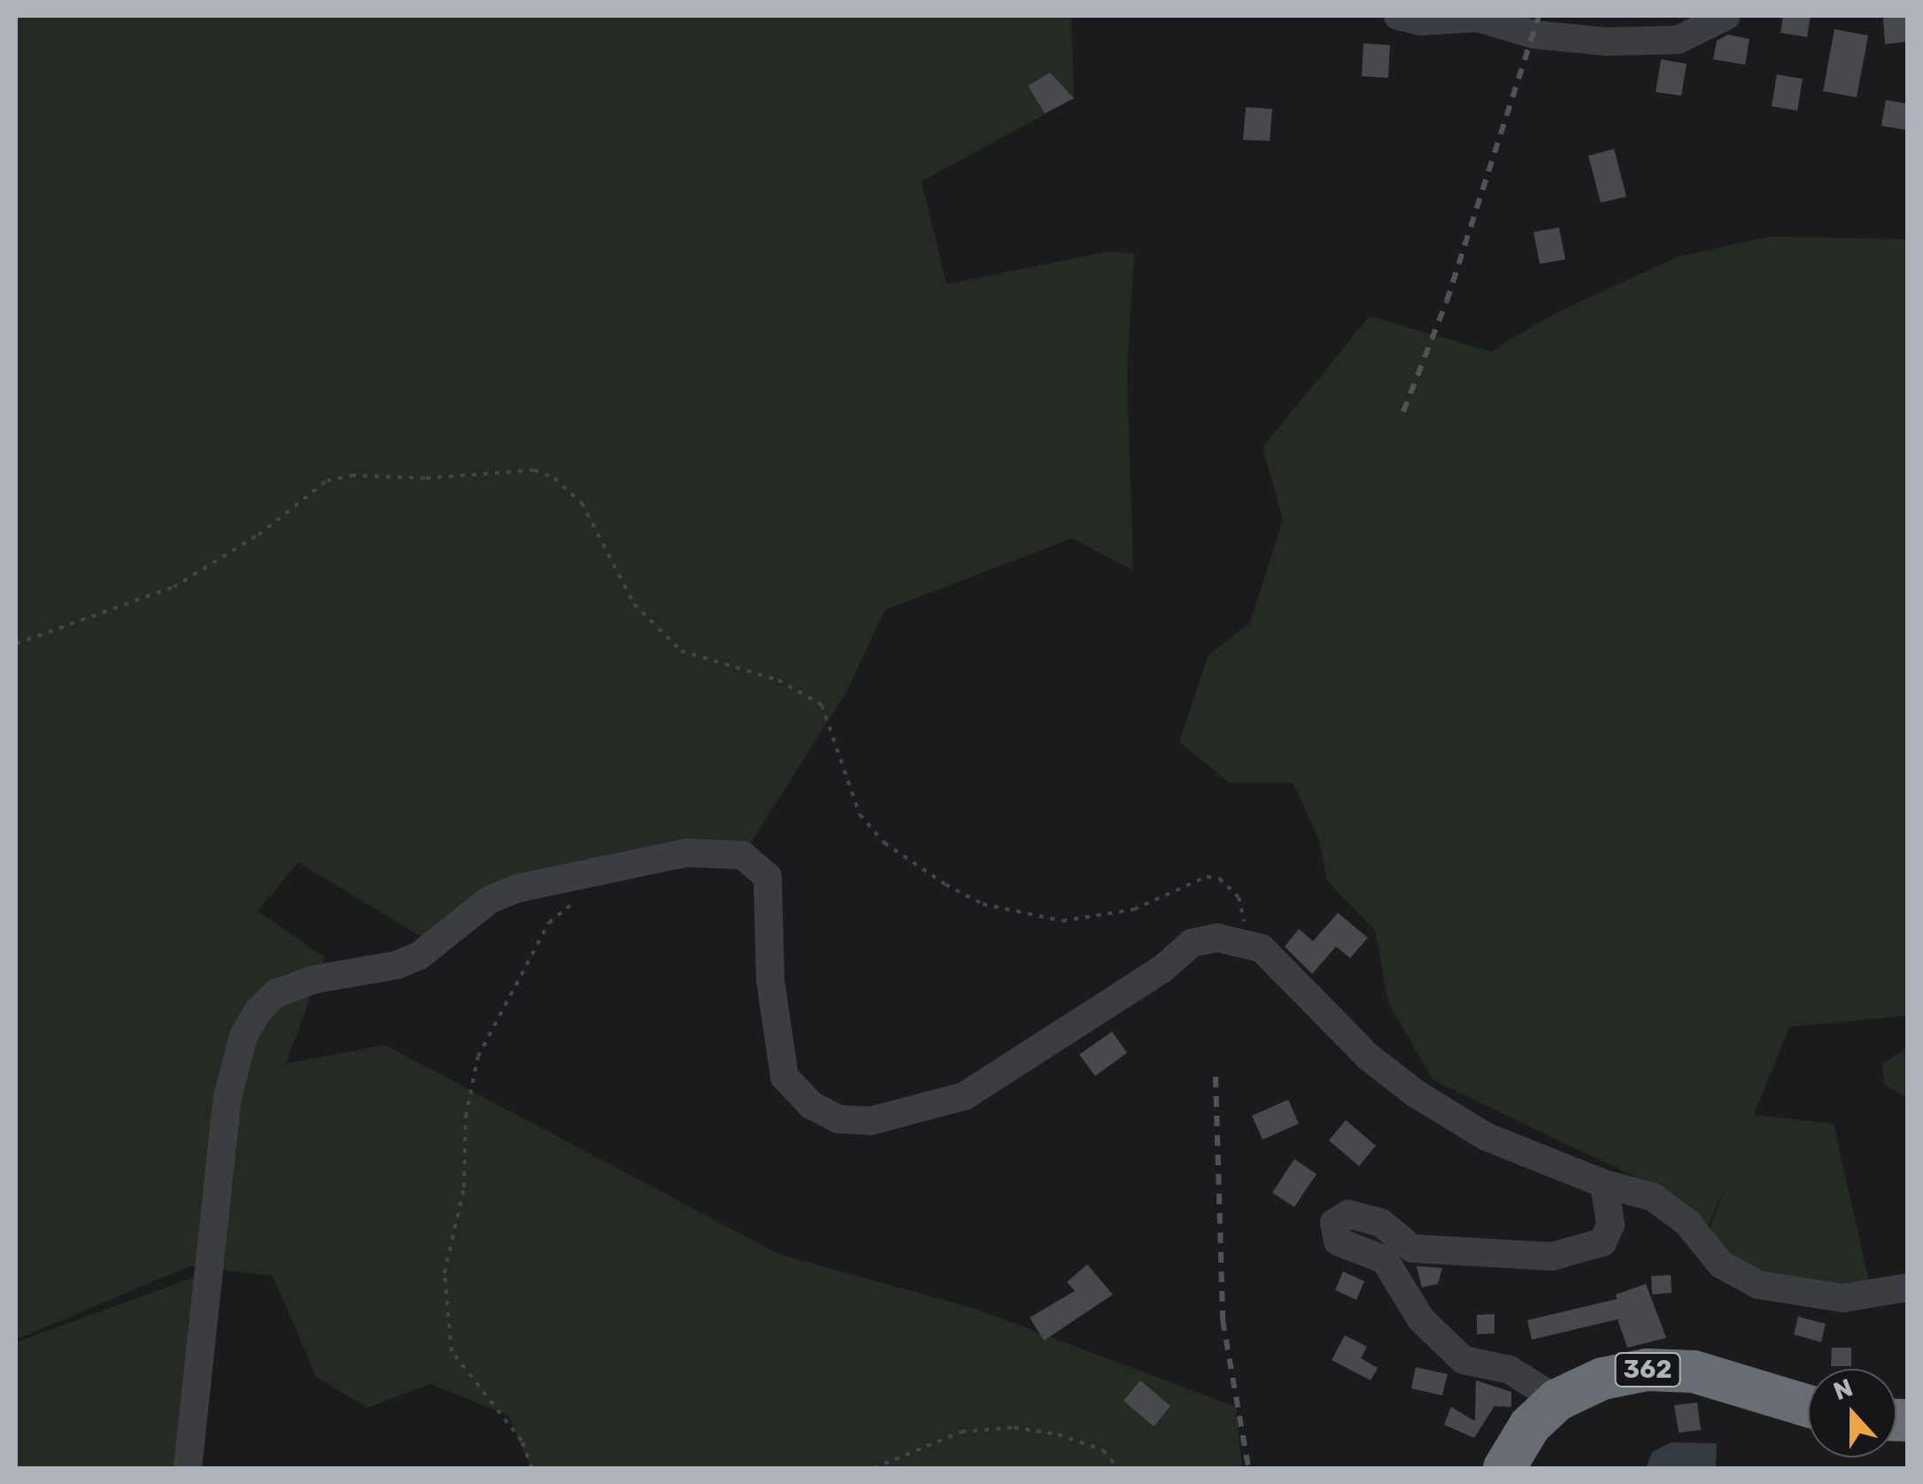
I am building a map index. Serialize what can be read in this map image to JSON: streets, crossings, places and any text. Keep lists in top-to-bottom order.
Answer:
{
  "streets": {
    "highway": ["362"]
  },
  "north": "top"
}
